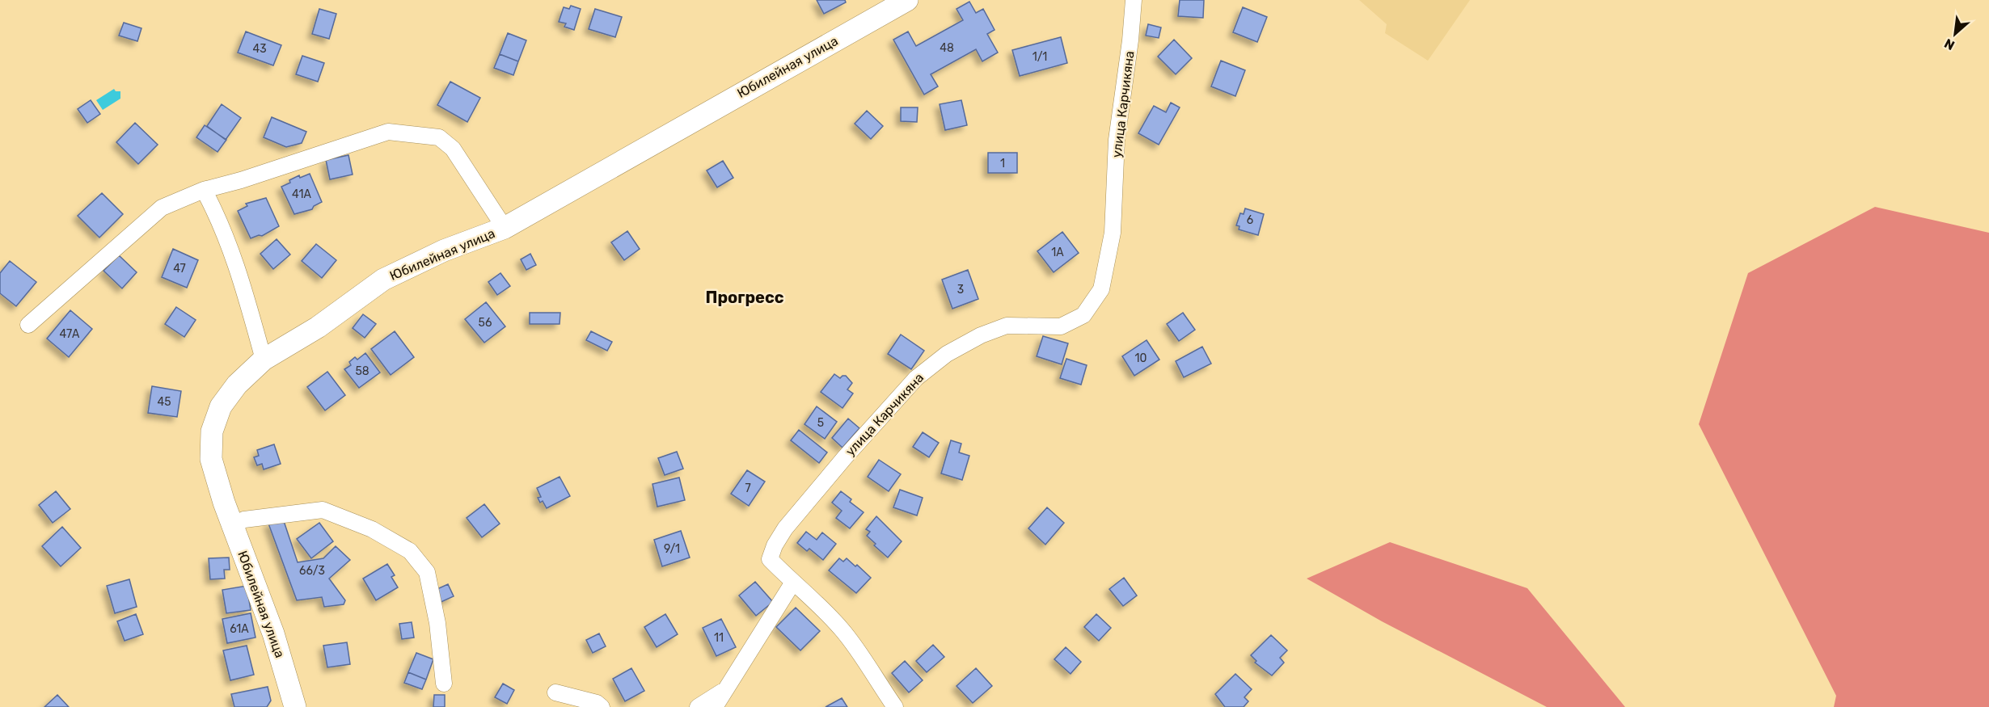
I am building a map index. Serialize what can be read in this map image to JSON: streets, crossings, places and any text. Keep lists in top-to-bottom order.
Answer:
{
  "streets": {
    "street": ["Юбилейная улица", "улица Карчикяна"]
  },
  "districts": ["Прогресс"],
  "house_numbers": [
    "48",
    "43",
    "1/1",
    "1",
    "41А",
    "6",
    "1А",
    "47",
    "3",
    "56",
    "47А",
    "10",
    "58",
    "45",
    "5",
    "7",
    "9/1",
    "66/3",
    "61А",
    "11"
  ],
  "north": "bottom left"
}
